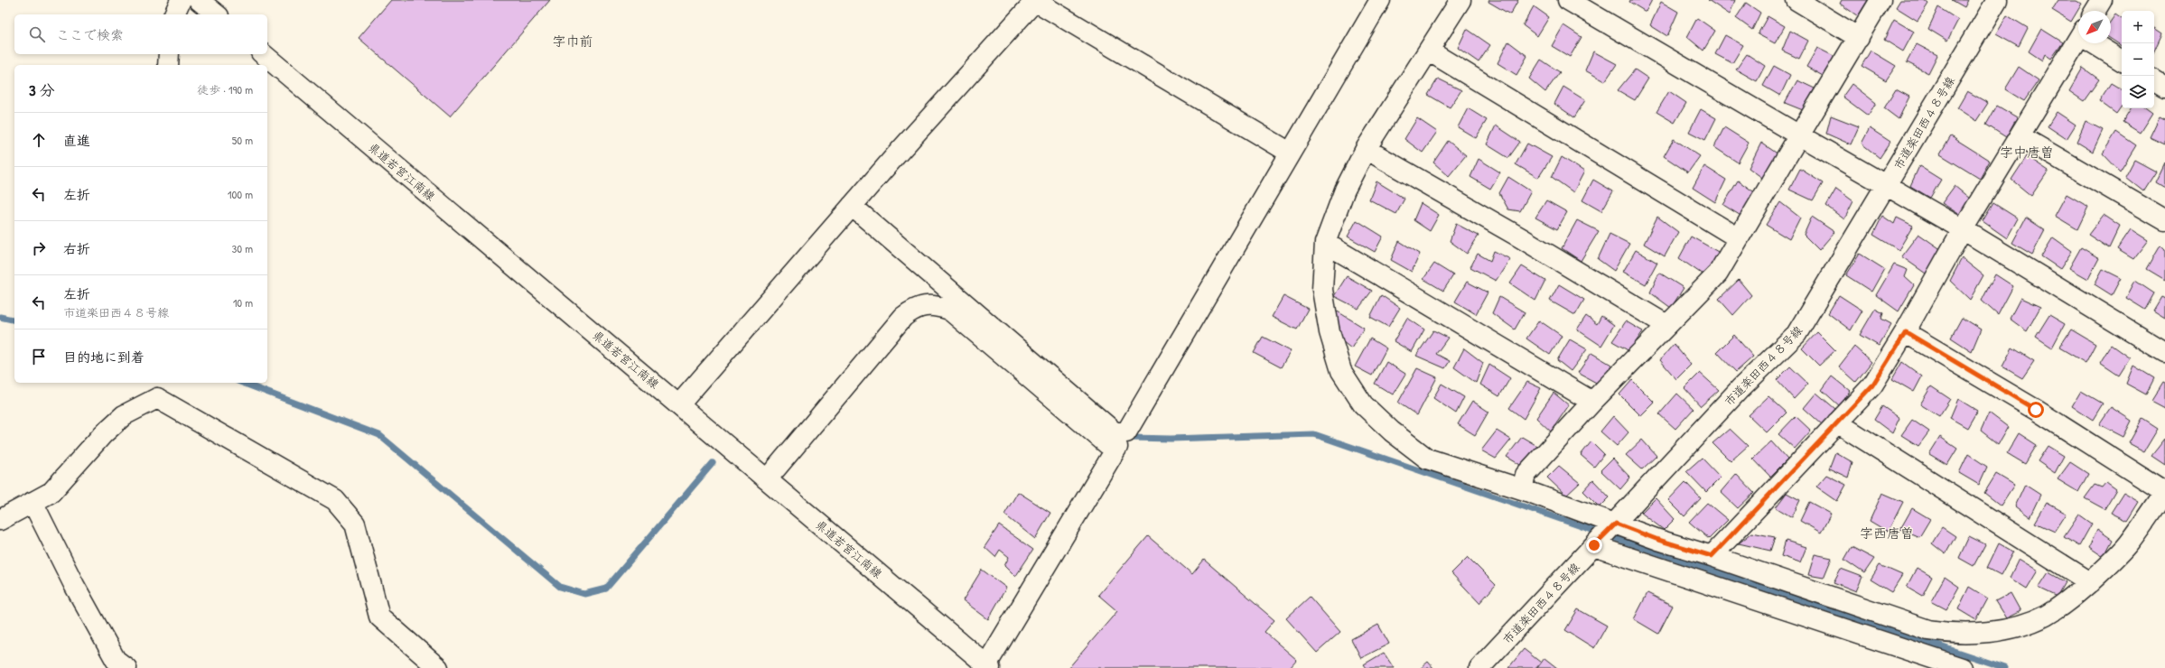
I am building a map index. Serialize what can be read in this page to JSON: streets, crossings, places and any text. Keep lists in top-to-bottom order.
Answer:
{
  "streets": {
    "street": ["市道楽田西４８号線", "県道若宮江南線"]
  },
  "districts": ["字巾前", "字中唐曽", "字西唐曽"],
  "north": "bottom left",
  "page": {
    "map_buttons": ["+", "−"],
    "search": "ここで検索",
    "heading": ["3 分", "徒歩 · 190 m"],
    "list": [
      ["直進", "50 m"],
      ["左折", "100 m"],
      ["右折", "30 m"],
      ["左折", "市道楽田西４８号線", "10 m"],
      "目的地に到着"
    ]
  }
}
